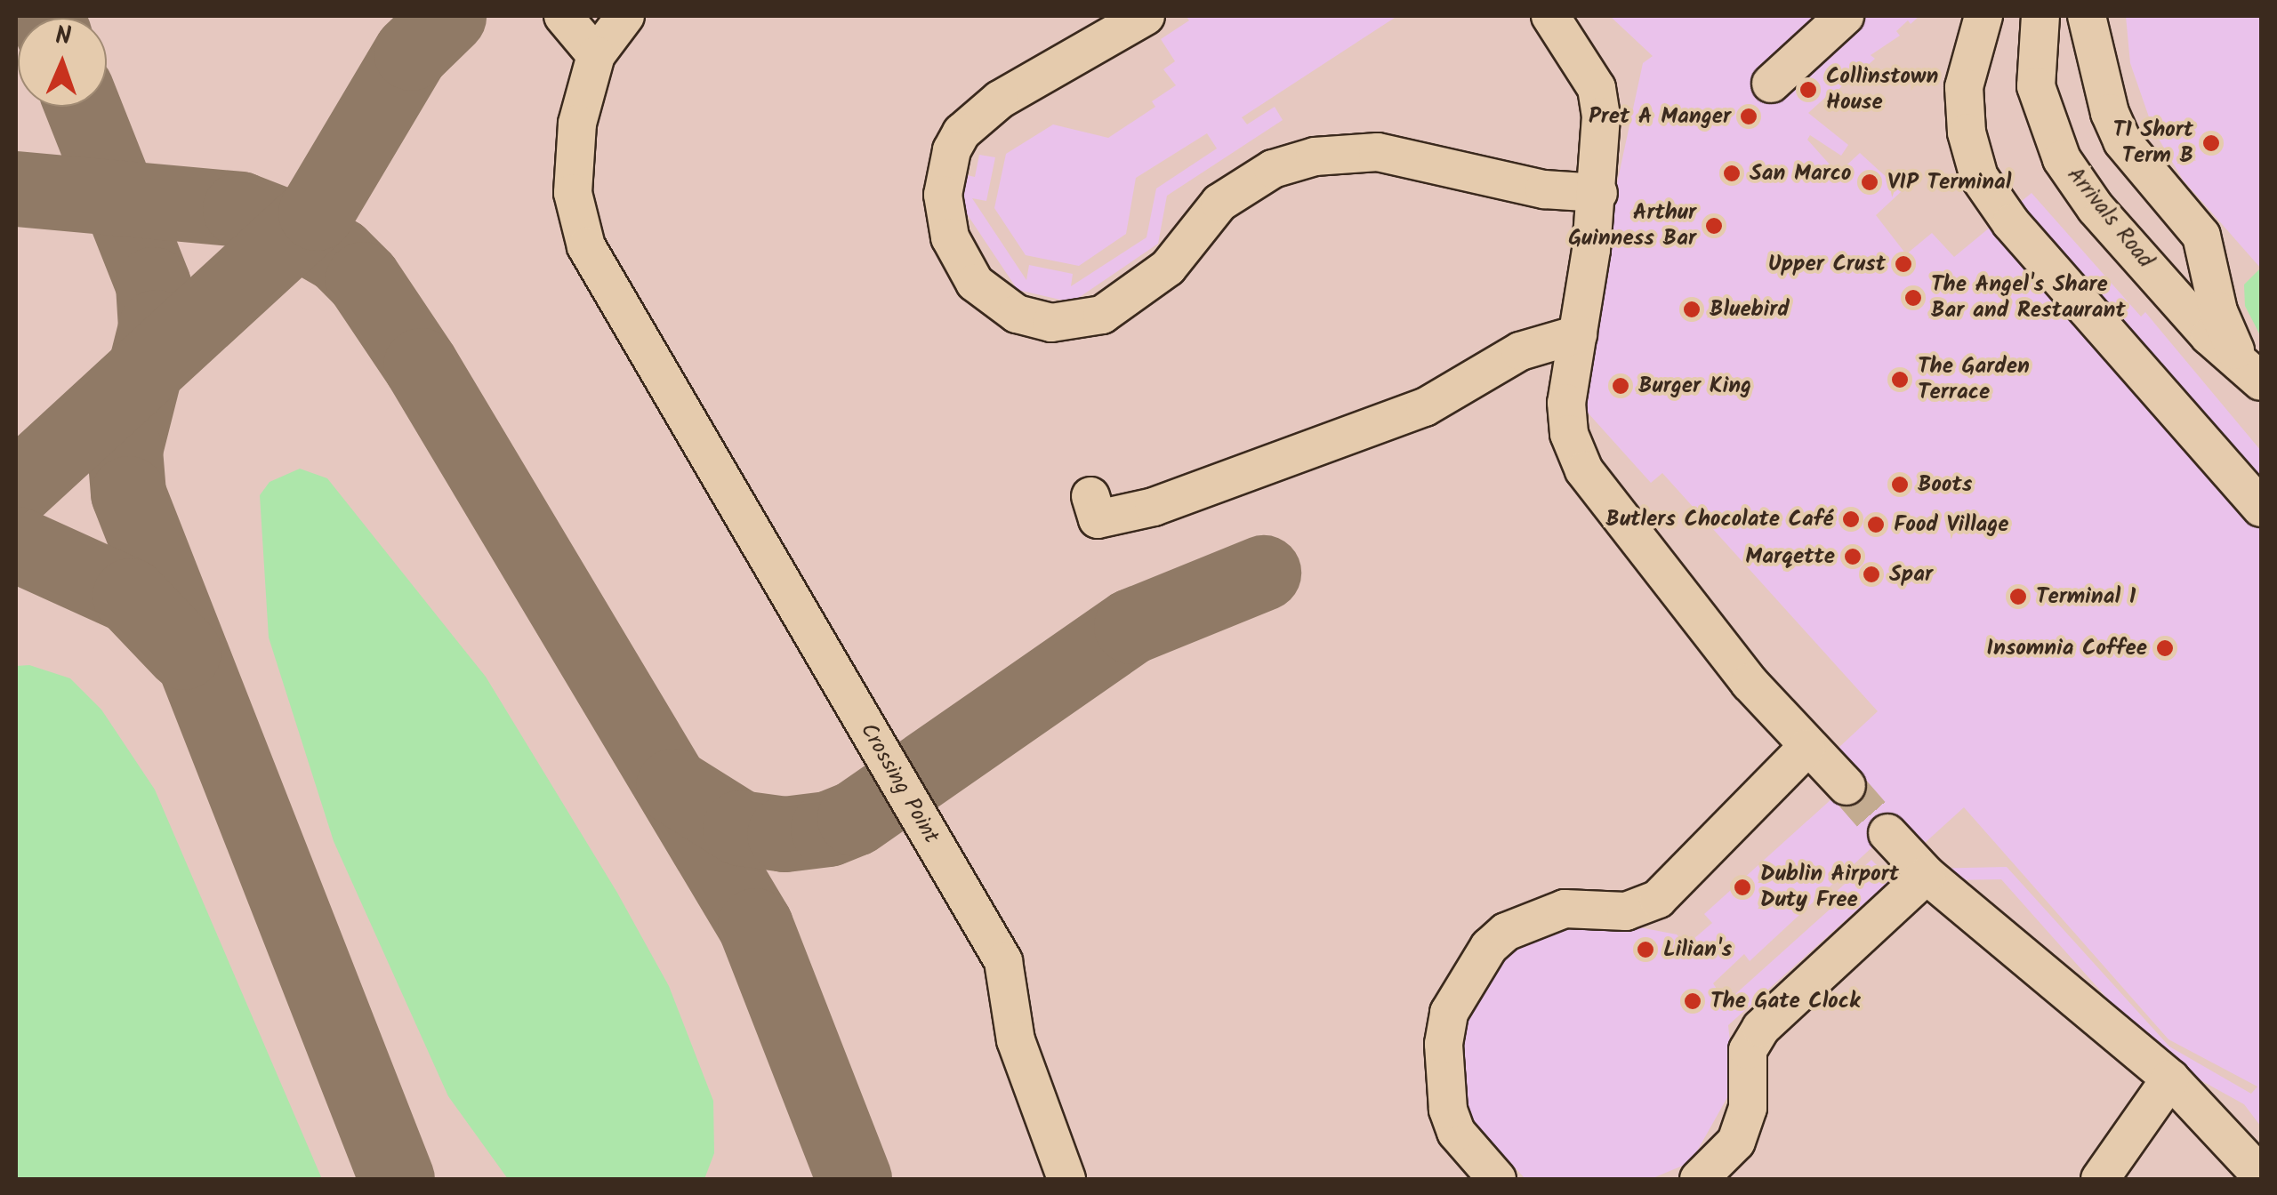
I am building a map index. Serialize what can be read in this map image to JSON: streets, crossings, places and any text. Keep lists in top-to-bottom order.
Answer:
{
  "streets": {
    "street": ["Arrivals Road", "Crossing Point"]
  },
  "places": [
    "Collinstown House",
    "Pret A Manger",
    "T1 Short Term B",
    "San Marco",
    "VIP Terminal",
    "Arthur Guinness Bar",
    "Upper Crust",
    "The Angel's Share Bar and Restaurant",
    "Bluebird",
    "The Garden Terrace",
    "Burger King",
    "Boots",
    "Butlers Chocolate Café",
    "Food Village",
    "Marqette",
    "Spar",
    "Terminal 1",
    "Insomnia Coffee",
    "Dublin Airport Duty Free",
    "Lilian's",
    "The Gate Clock"
  ],
  "north": "top"
}
